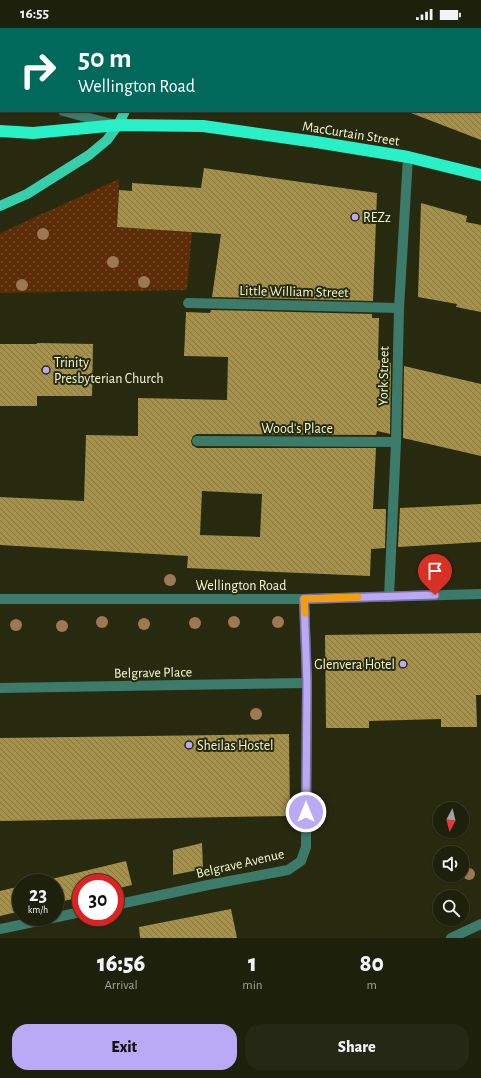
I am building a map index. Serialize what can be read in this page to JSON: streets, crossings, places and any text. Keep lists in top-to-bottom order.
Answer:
{
  "streets": {
    "highway": ["MacCurtain Street"],
    "street": [
      "Little William Street",
      "York Street",
      "Wood's Place",
      "Wellington Road",
      "Belgrave Place",
      "Belgrave Avenue"
    ]
  },
  "crossings": [
    ["MacCurtain Street", "York Street"],
    ["Little William Street", "York Street"],
    ["York Street", "Wood's Place"],
    ["York Street", "Wellington Road"],
    ["Wellington Road", "Belgrave Avenue"],
    ["Belgrave Place", "Belgrave Avenue"]
  ],
  "places": [
    "REZz",
    "Trinity Presbyterian Church",
    "Glenvera Hotel",
    "Sheilas Hostel"
  ],
  "north": "bottom",
  "page": {
    "status": "16:55",
    "turn": ["50 m", "Wellington Road"],
    "speed": "23 km/h",
    "limit": "30",
    "eta": [
      "16:56",
      "Arrival",
      "1",
      "min",
      "80",
      "m"
    ],
    "buttons": ["Exit", "Share"]
  }
}
